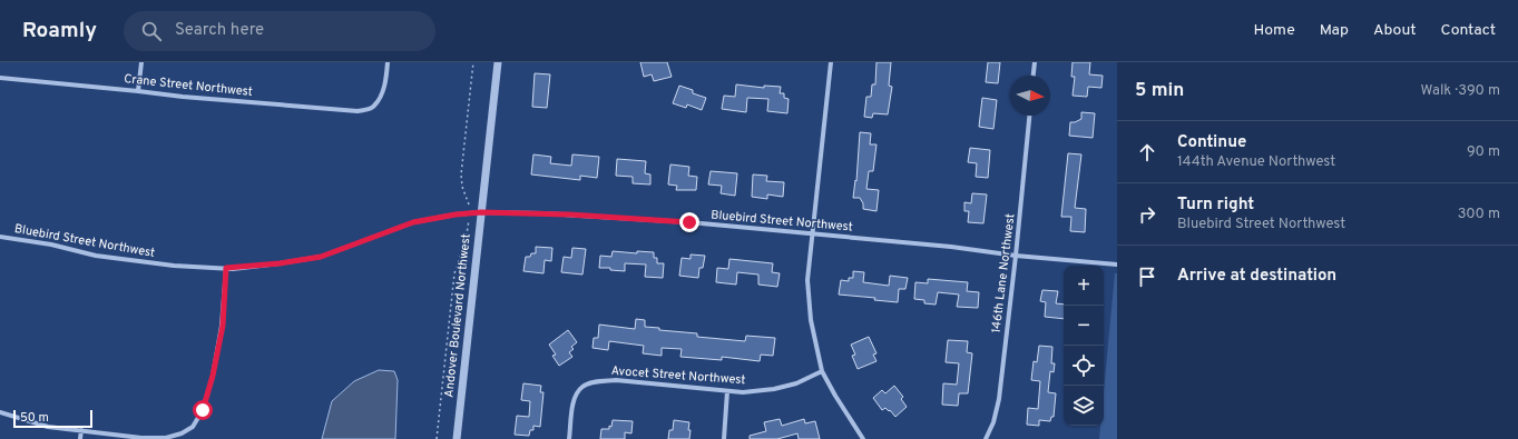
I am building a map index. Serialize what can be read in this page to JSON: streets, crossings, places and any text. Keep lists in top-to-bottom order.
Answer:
{
  "streets": {
    "street": [
      "Crane Street Northwest",
      "Bluebird Street Northwest",
      "146th Lane Northwest",
      "Andover Boulevard Northwest",
      "Avocet Street Northwest"
    ]
  },
  "crossings": [
    ["Bluebird Street Northwest", "146th Lane Northwest"],
    ["Bluebird Street Northwest", "Andover Boulevard Northwest"]
  ],
  "scale_bar": "50 m",
  "north": "right",
  "page": {
    "header": "Roamly",
    "search": "Search here",
    "nav": [
      "Home",
      "Map",
      "About",
      "Contact"
    ],
    "heading": ["5 min", "Walk · 390 m"],
    "list": [
      ["Continue", "144th Avenue Northwest", "90 m"],
      ["Turn right", "Bluebird Street Northwest", "300 m"],
      "Arrive at destination"
    ],
    "map_buttons": ["+", "−"],
    "scale": "50 m"
  }
}
